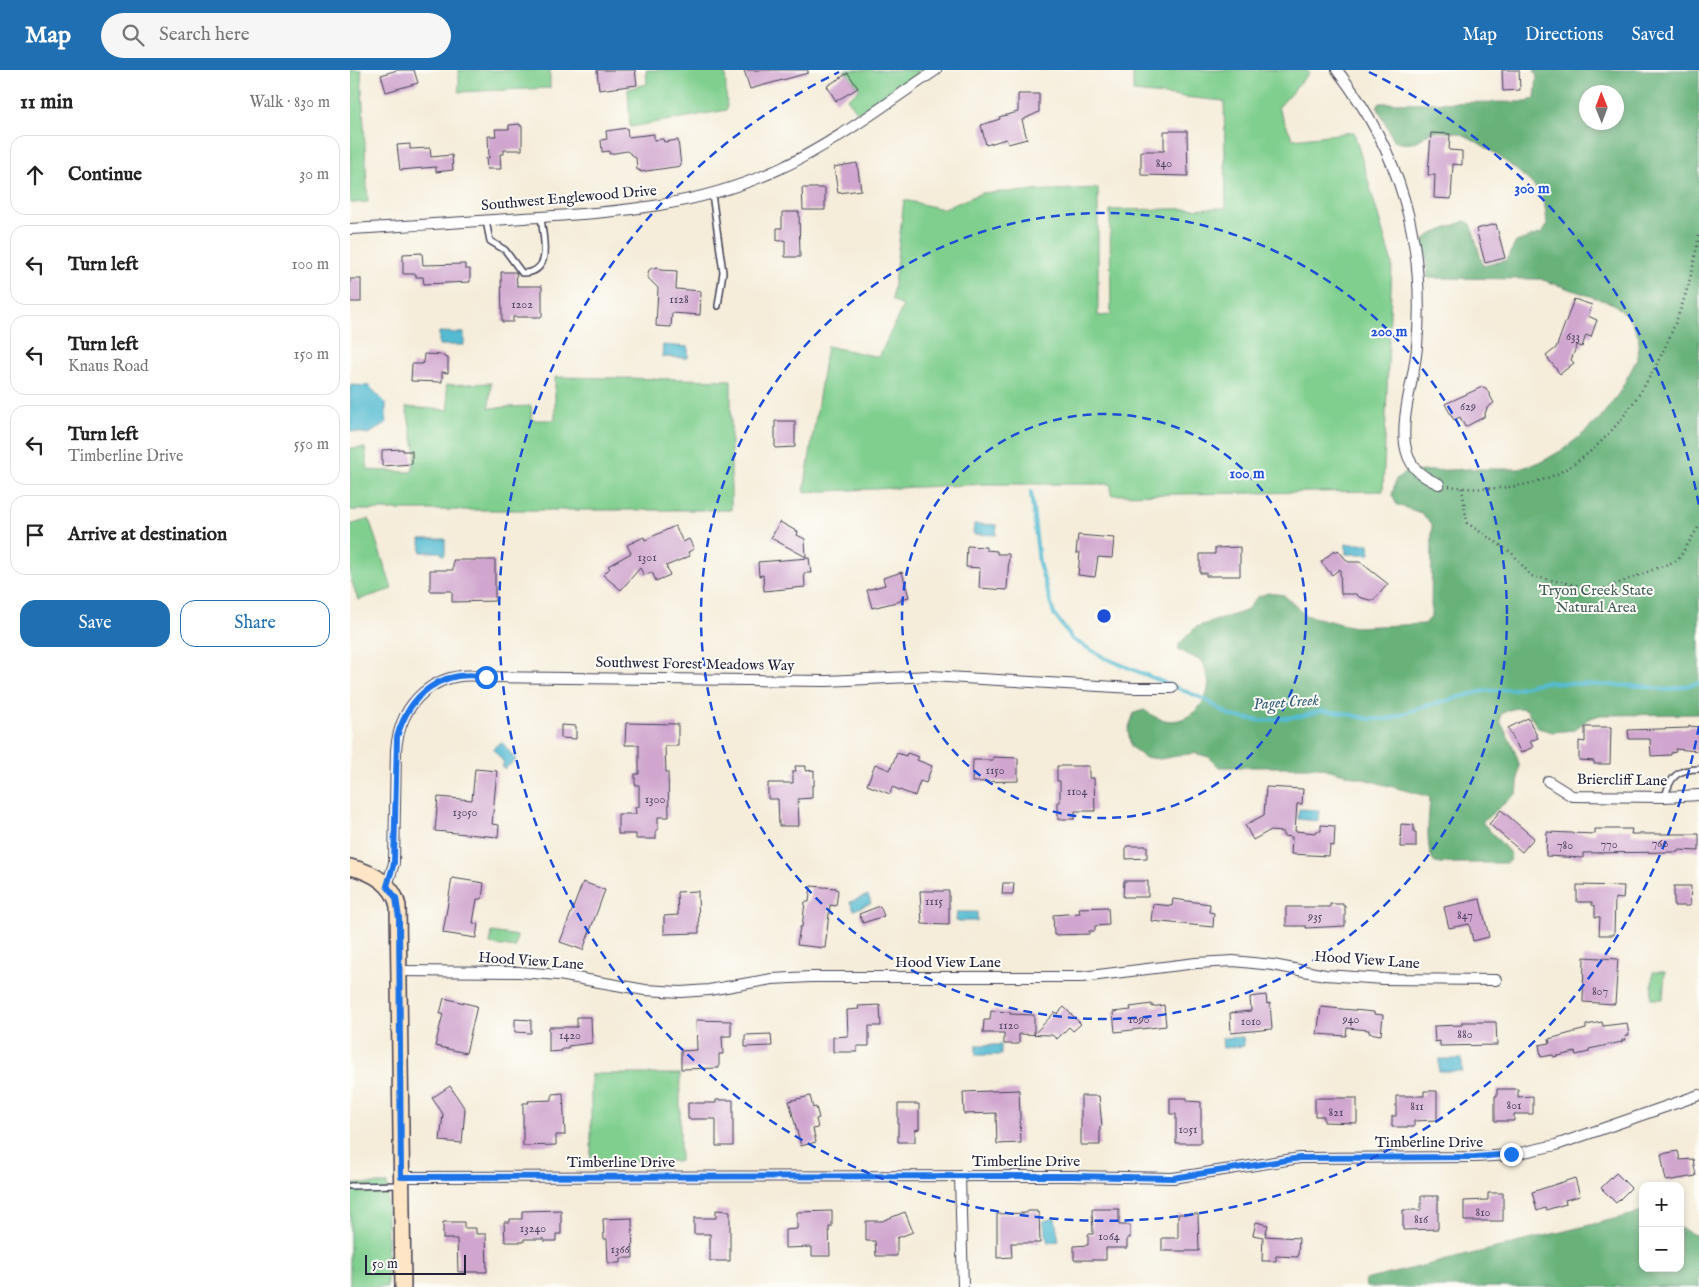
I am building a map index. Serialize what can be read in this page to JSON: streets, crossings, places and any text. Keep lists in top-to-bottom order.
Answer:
{
  "streets": {
    "street": [
      "Southwest Englewood Drive",
      "Southwest Forest Meadows Way",
      "Briercliff Lane",
      "Hood View Lane",
      "Timberline Drive"
    ]
  },
  "water": ["Paget Creek"],
  "parks": ["Tryon Creek State Natural Area"],
  "house_numbers": [
    "840",
    "1128",
    "1202",
    "633",
    "629",
    "1301",
    "1150",
    "1104",
    "1300",
    "13050",
    "760",
    "770",
    "780",
    "1115",
    "847",
    "935",
    "807",
    "1090",
    "940",
    "1010",
    "1120",
    "880",
    "1420",
    "801",
    "811",
    "821",
    "1051",
    "810",
    "816",
    "13240",
    "1064",
    "1366"
  ],
  "scale_bar": "50 m",
  "north": "top",
  "page": {
    "header": "Map",
    "search": "Search here",
    "nav": ["Map", "Directions", "Saved"],
    "heading": ["11 min", "Walk · 830 m"],
    "list": [
      ["Continue", "30 m"],
      ["Turn left", "100 m"],
      ["Turn left", "Knaus Road", "150 m"],
      ["Turn left", "Timberline Drive", "550 m"],
      "Arrive at destination"
    ],
    "buttons": ["Save", "Share"],
    "map_buttons": ["+", "−"],
    "scale": "50 m"
  },
  "rings": ["300 m", "200 m", "100 m"]
}
